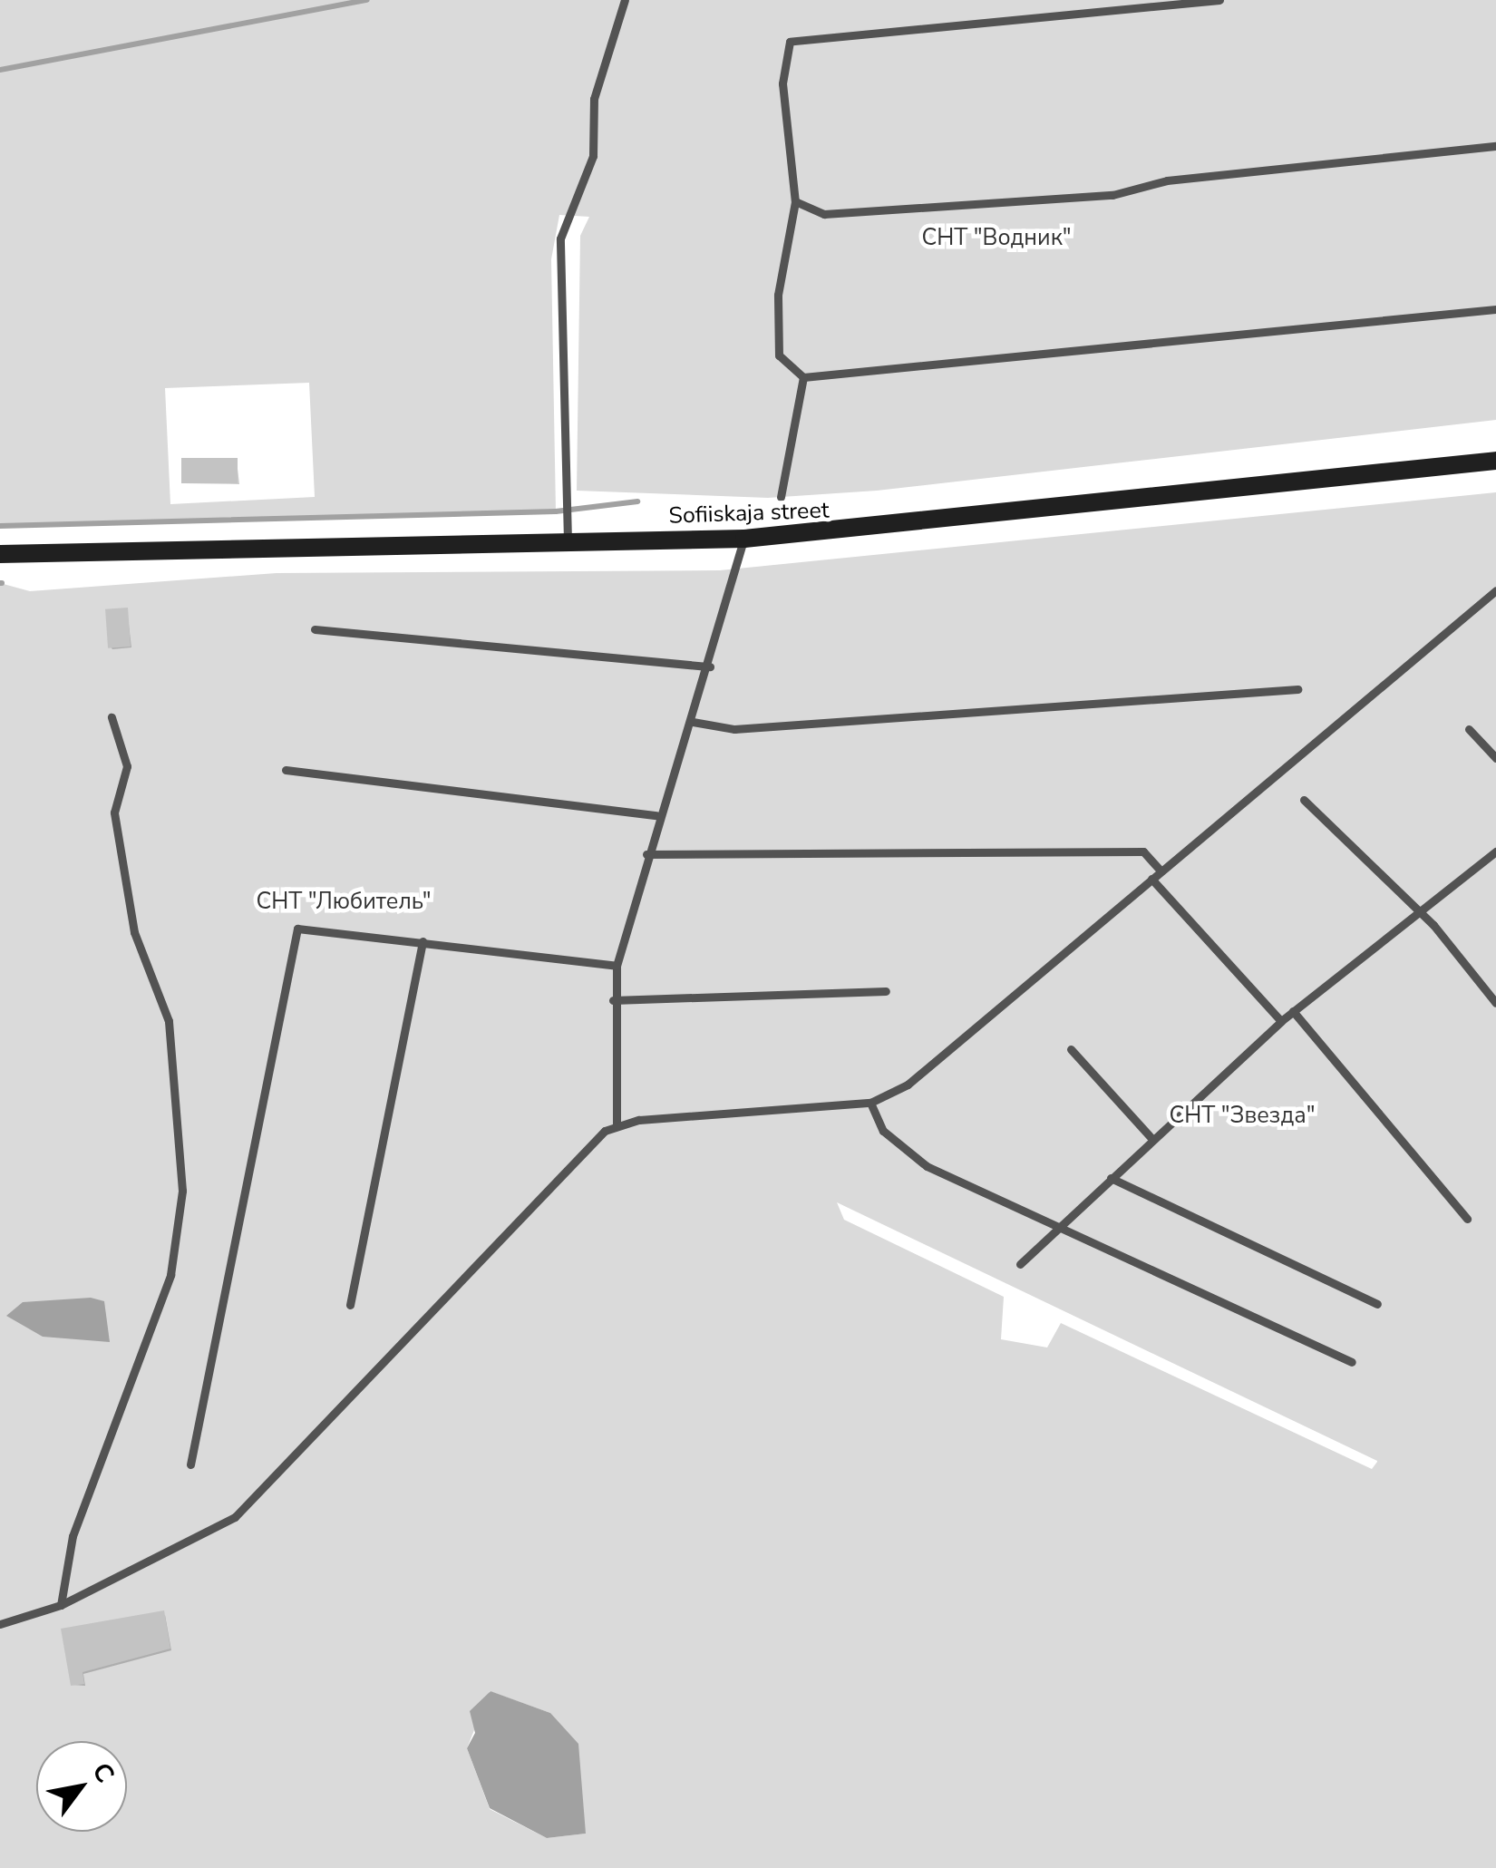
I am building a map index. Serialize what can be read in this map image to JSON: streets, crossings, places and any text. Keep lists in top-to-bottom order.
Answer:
{
  "streets": {
    "main road": ["Sofiiskaja street"]
  },
  "parks": ["СНТ \"Водник\"", "СНТ \"Любитель\"", "СНТ \"Звезда\""],
  "north": "top right"
}
